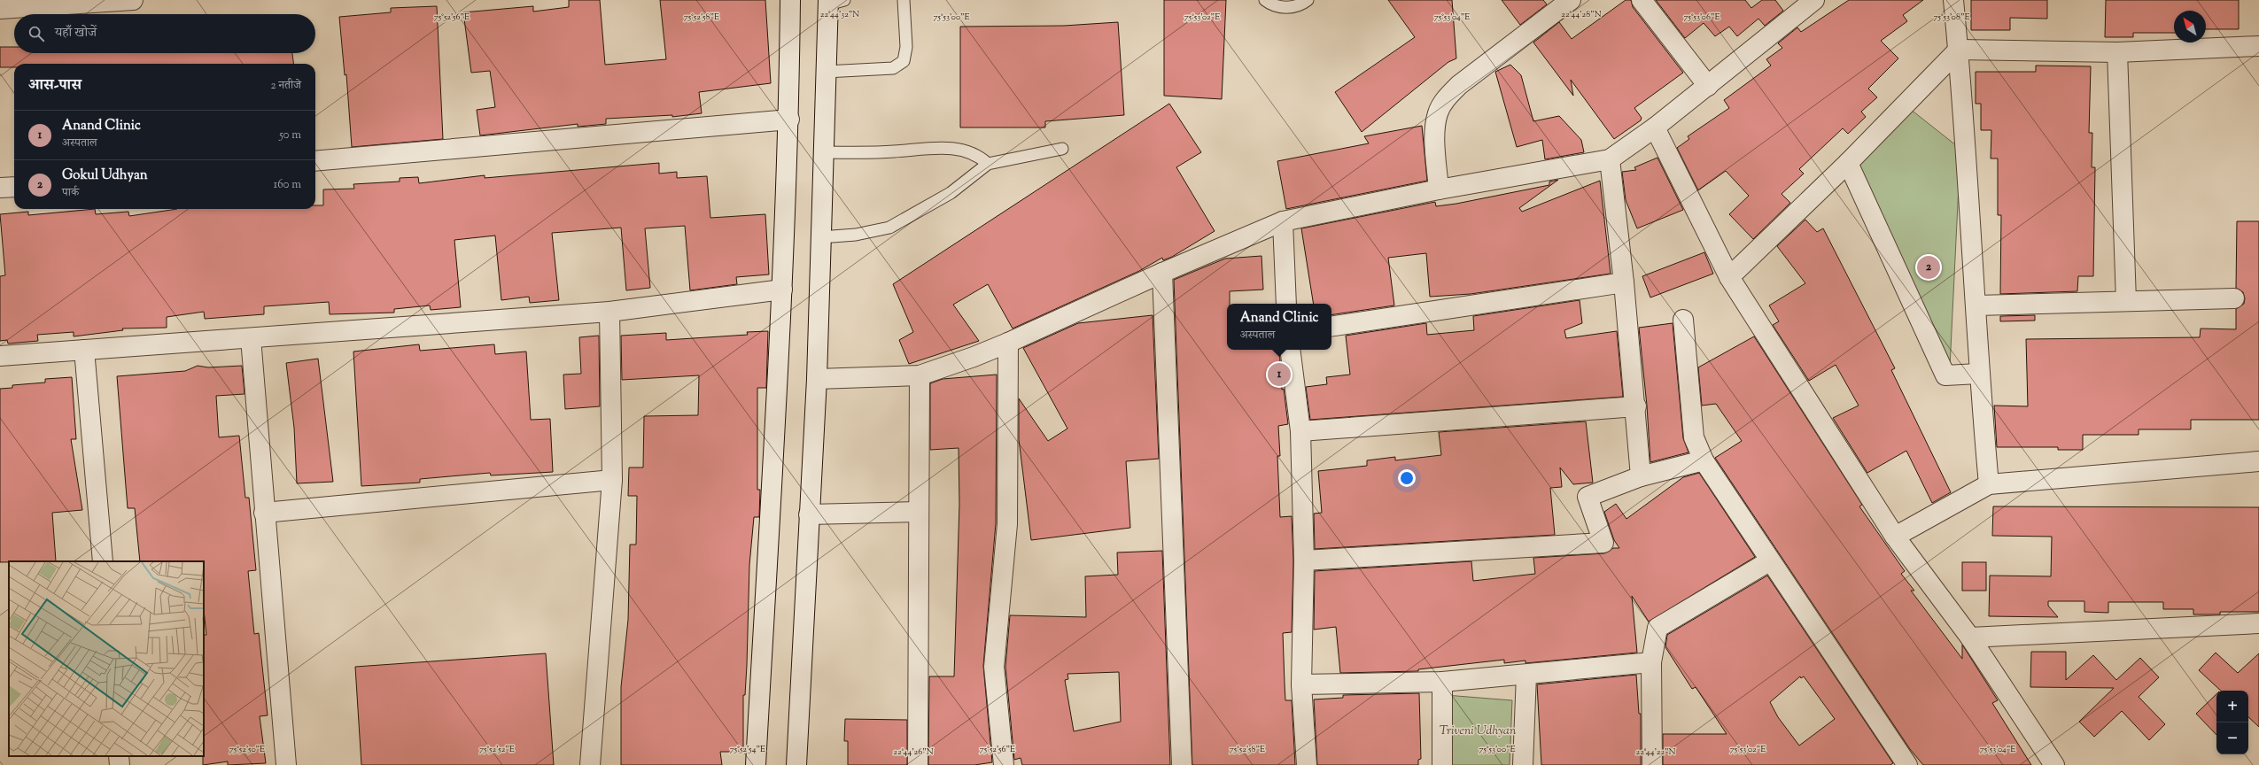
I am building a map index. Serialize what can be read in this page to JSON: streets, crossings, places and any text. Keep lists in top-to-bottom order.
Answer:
{
  "parks": ["Triveni Udhyan"],
  "north": "top left",
  "page": {
    "search": "यहाँ खोजें",
    "heading": ["आस-पास", "2 नतीजे"],
    "list": [
      {
        "mark": "1",
        "name": "Anand Clinic",
        "note": "अस्पताल",
        "value": "50 m"
      },
      {
        "mark": "2",
        "name": "Gokul Udhyan",
        "note": "पार्क",
        "value": "160 m"
      }
    ],
    "pins": ["2", "1"],
    "popup": ["Anand Clinic", "अस्पताल"],
    "map_buttons": ["+", "−"]
  },
  "coordinates": [
    "22°44'32\"N",
    "22°44'28\"N",
    "75°52'56\"E",
    "75°52'58\"E",
    "75°53'00\"E",
    "75°53'02\"E",
    "75°53'04\"E",
    "75°53'06\"E",
    "75°53'08\"E",
    "75°52'50\"E",
    "75°52'52\"E",
    "75°52'54\"E",
    "22°44'26\"N",
    "22°44'22\"N"
  ]
}
